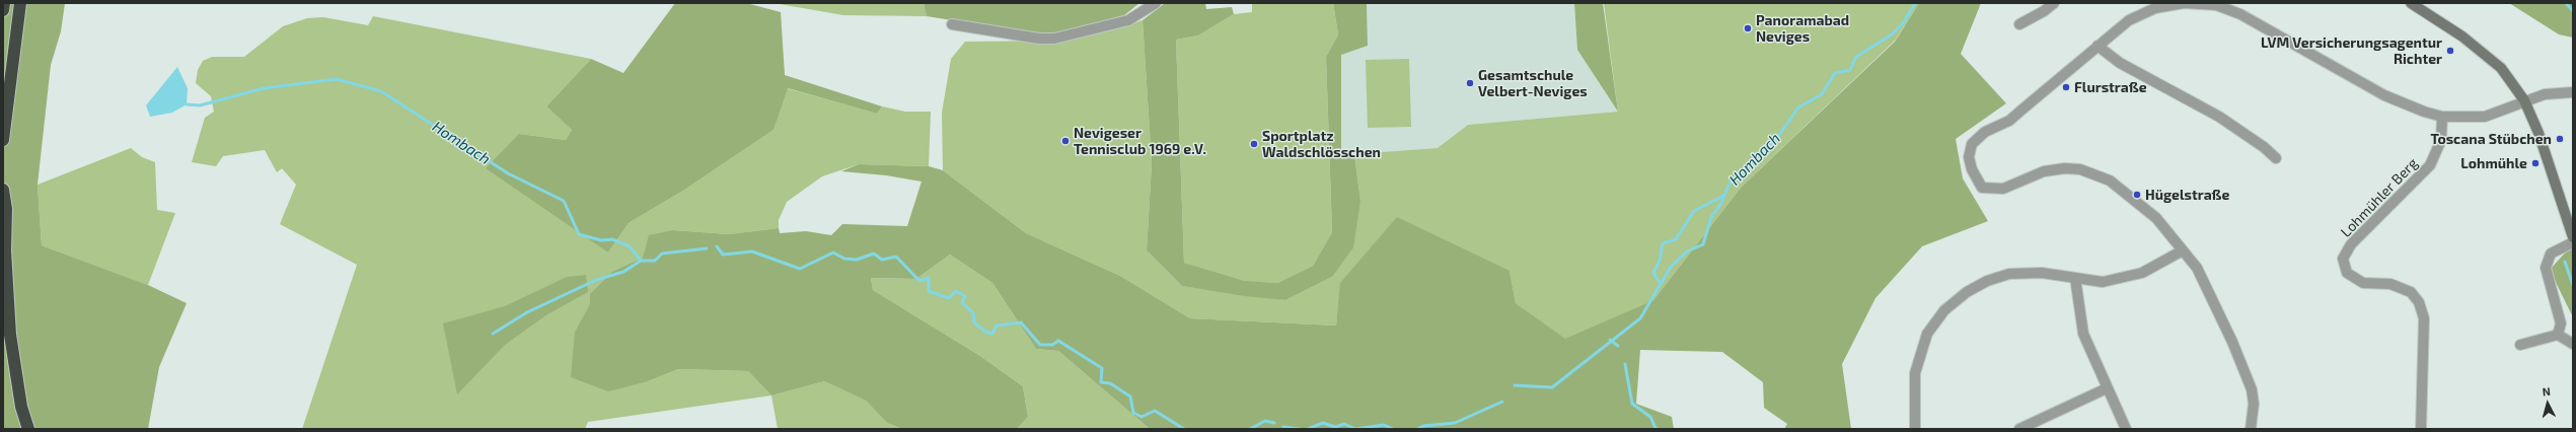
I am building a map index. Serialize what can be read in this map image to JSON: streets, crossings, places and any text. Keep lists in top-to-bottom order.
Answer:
{
  "streets": {
    "street": ["Lohmühler Berg"]
  },
  "water": ["Hombach"],
  "places": [
    "Panoramabad Neviges",
    "LVM Versicherungsagentur Richter",
    "Gesamtschule Velbert-Neviges",
    "Flurstraße",
    "Toscana Stübchen",
    "Nevigeser Tennisclub 1969 e.V.",
    "Sportplatz Waldschlösschen",
    "Lohmühle",
    "Hügelstraße"
  ],
  "north": "top"
}
